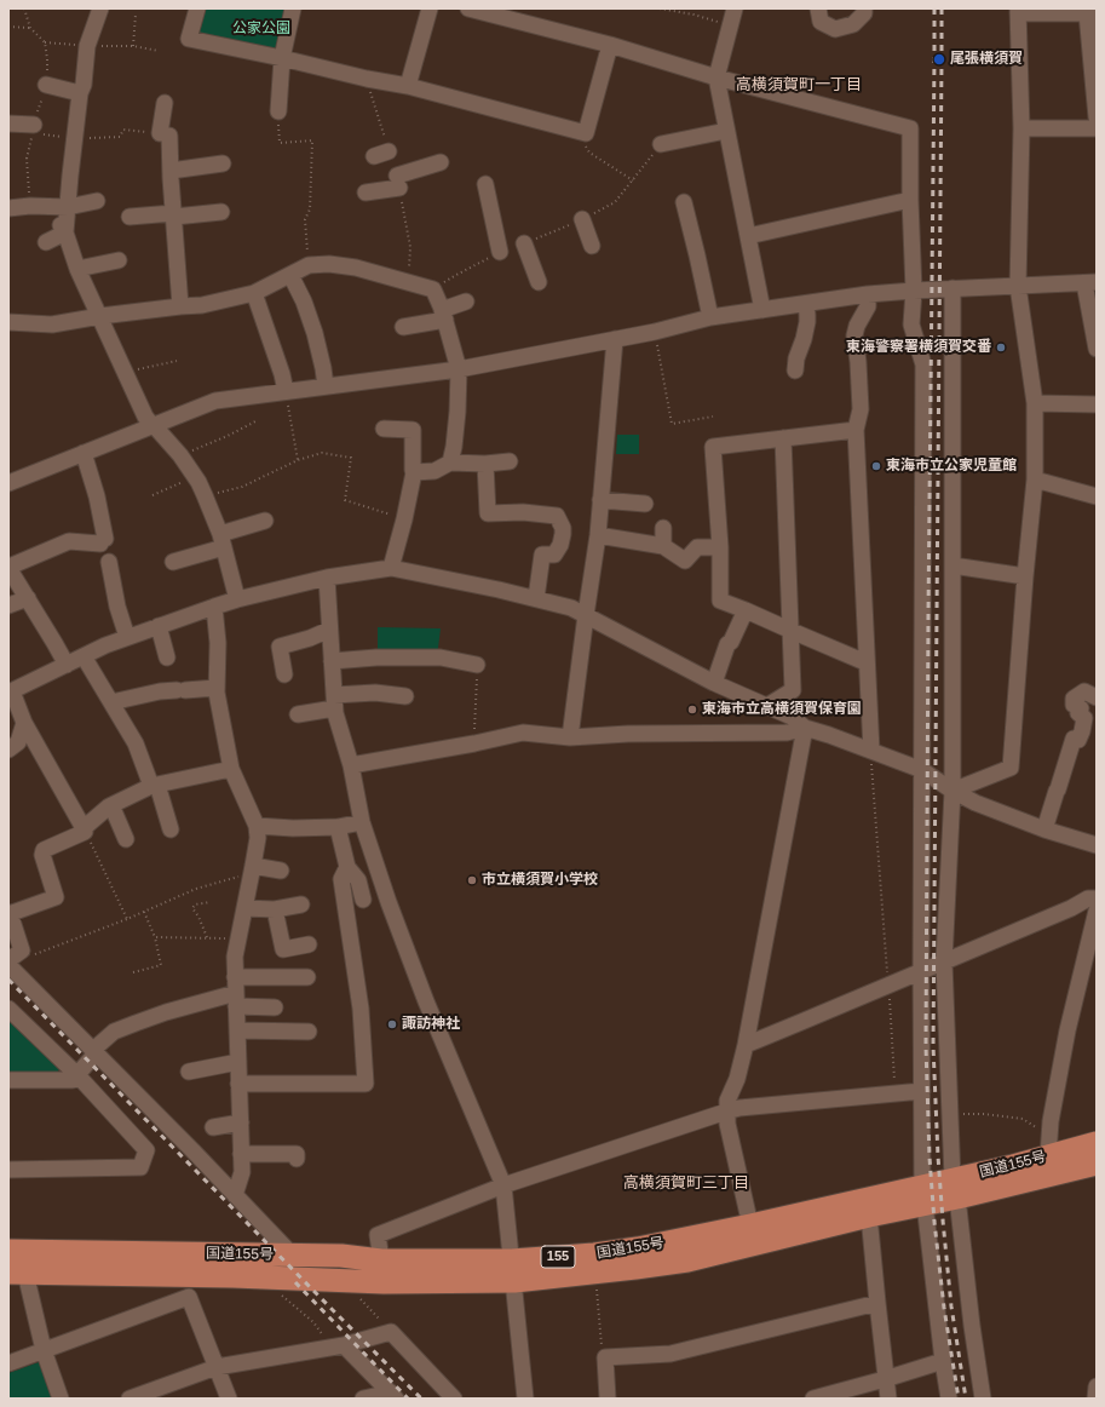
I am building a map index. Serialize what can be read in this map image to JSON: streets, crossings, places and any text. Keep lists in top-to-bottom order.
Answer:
{
  "streets": {
    "highway": ["国道155号", "155"]
  },
  "districts": ["高横須賀町一丁目", "高横須賀町三丁目"],
  "parks": ["公家公園"],
  "places": [
    "尾張横須賀",
    "東海警察署横須賀交番",
    "東海市立公家児童館",
    "東海市立高横須賀保育園",
    "市立横須賀小学校",
    "諏訪神社"
  ]
}
